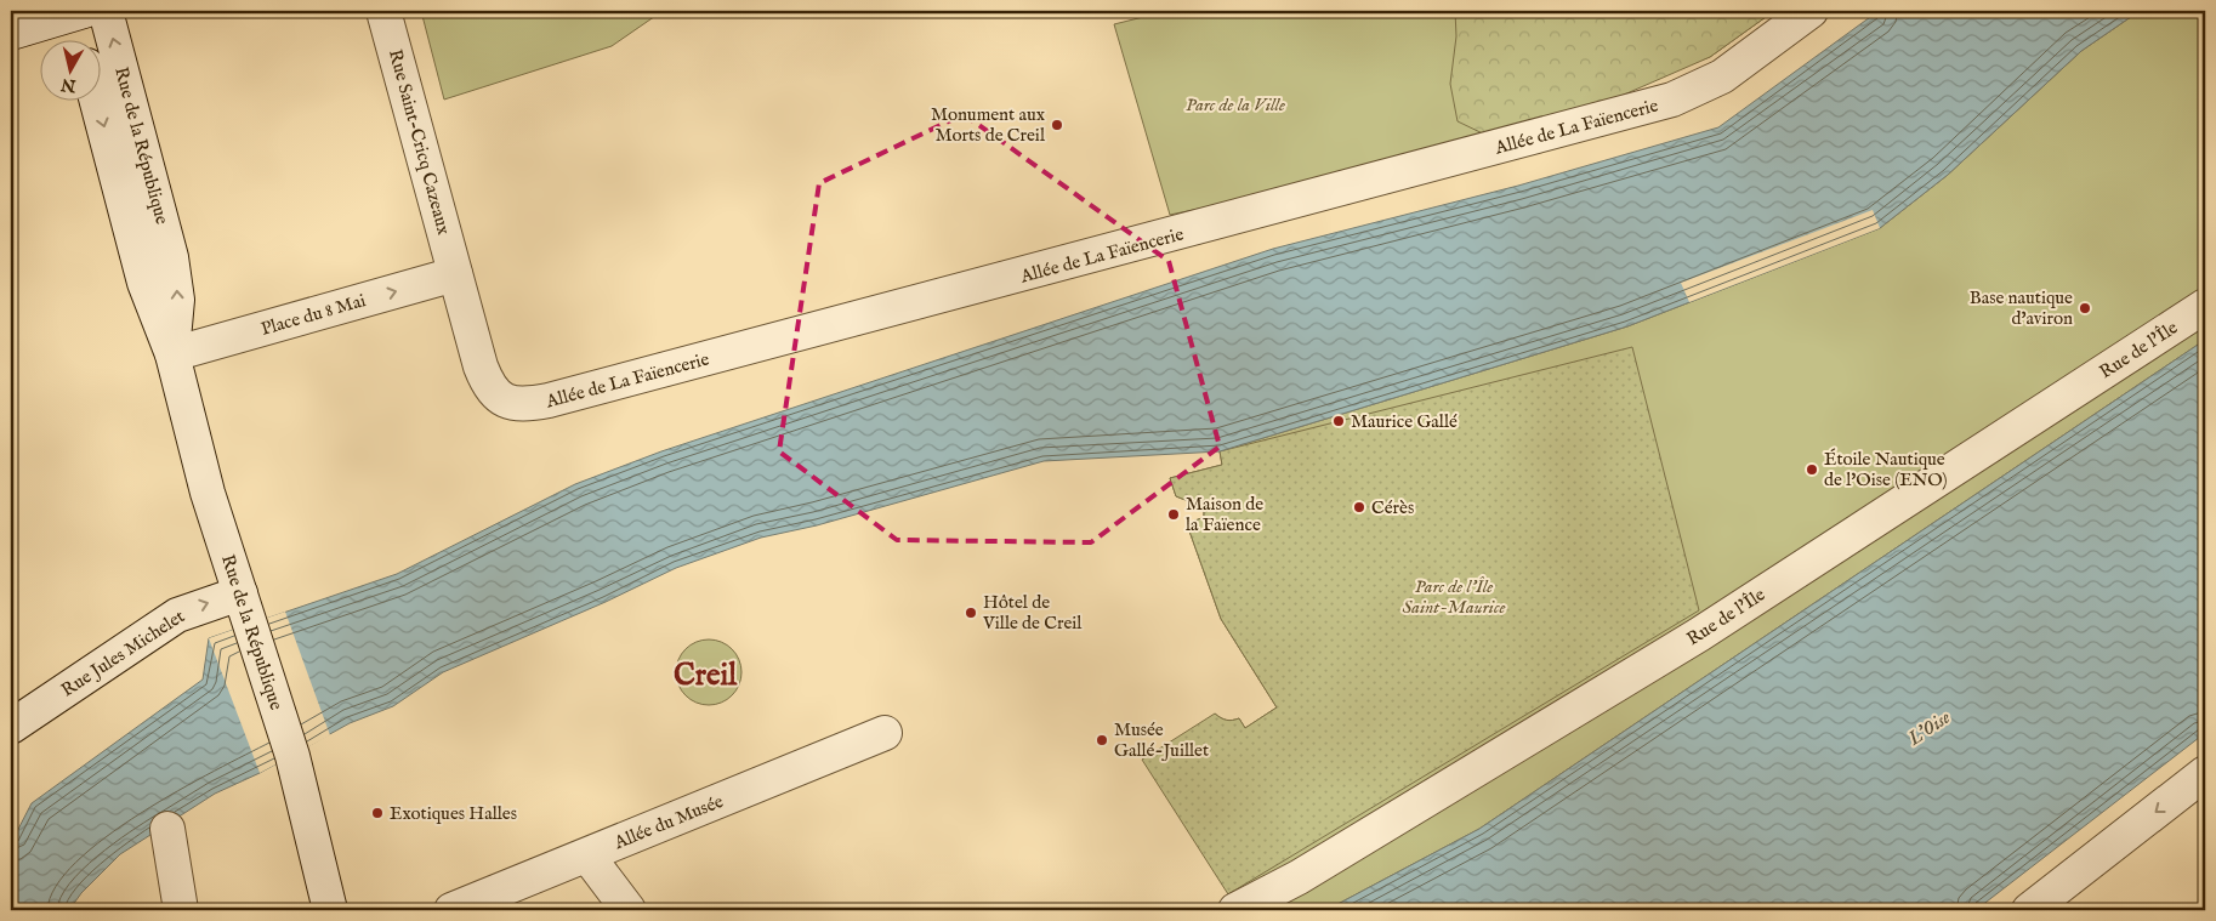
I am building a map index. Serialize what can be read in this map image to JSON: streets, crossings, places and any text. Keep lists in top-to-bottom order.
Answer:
{
  "streets": {
    "street": [
      "Allée de La Faïencerie",
      "Rue Saint-Cricq Cazeaux",
      "Rue de la République",
      "Place du 8 Mai",
      "Rue de l'Île",
      "Rue Jules Michelet",
      "Allée du Musée"
    ]
  },
  "crossings": [
    ["Allée de La Faïencerie", "Rue Saint-Cricq Cazeaux"],
    ["Allée de La Faïencerie", "Place du 8 Mai"],
    ["Rue Saint-Cricq Cazeaux", "Place du 8 Mai"],
    ["Rue de la République", "Place du 8 Mai"],
    ["Rue de la République", "Rue Jules Michelet"]
  ],
  "one_way": ["Place du 8 Mai", "Rue Jules Michelet"],
  "districts": ["Creil"],
  "water": ["L'Oise"],
  "parks": ["Parc de la Ville", "Parc de l'Île Saint-Maurice"],
  "places": [
    "Monument aux Morts de Creil",
    "Base nautique d'aviron",
    "Maurice Gallé",
    "Étoile Nautique de l'Oise (ENO)",
    "Cérès",
    "Maison de la Faïence",
    "Hôtel de Ville de Creil",
    "Musée Gallé-Juillet",
    "Exotiques Halles"
  ],
  "north": "bottom"
}
